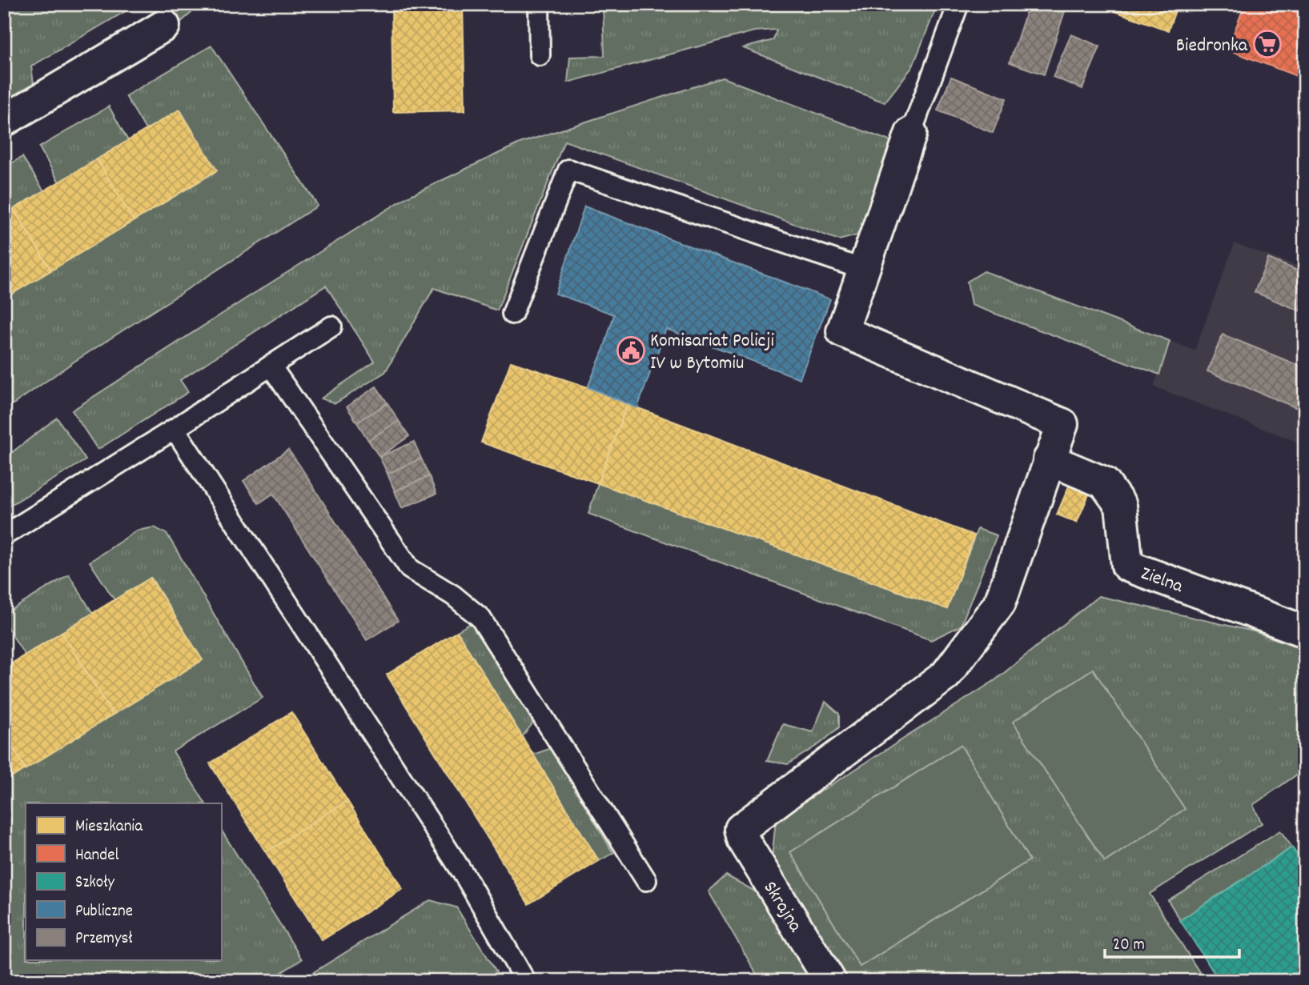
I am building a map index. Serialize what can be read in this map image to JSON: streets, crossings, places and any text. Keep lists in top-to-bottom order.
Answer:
{
  "streets": {
    "street": ["Zielna", "Skrajna"]
  },
  "crossings": [
    ["Zielna", "Skrajna"]
  ],
  "places": {
    "supermarket": ["Biedronka"],
    "public building": ["Komisariat Policji IV w Bytomiu"]
  },
  "legend": [
    "Mieszkania",
    "Handel",
    "Szkoły",
    "Publiczne",
    "Przemysł"
  ],
  "scale_bar": "20 m"
}
